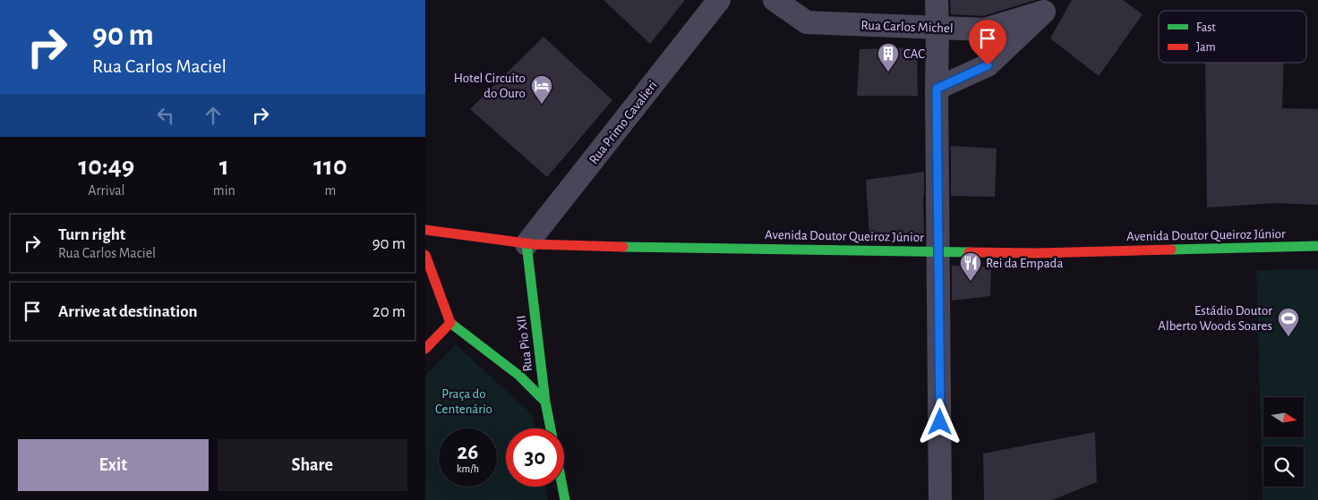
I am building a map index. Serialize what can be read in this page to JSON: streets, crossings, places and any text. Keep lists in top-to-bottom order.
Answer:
{
  "streets": {
    "main road": ["Avenida Doutor Queiroz Júnior", "Rua Pio XII"],
    "street": ["Rua Carlos Michel", "Rua Primo Cavalieri"]
  },
  "crossings": [
    ["Rua Primo Cavalieri", "Avenida Doutor Queiroz Júnior"],
    ["Rua Primo Cavalieri", "Rua Pio XII"],
    ["Avenida Doutor Queiroz Júnior", "Rua Pio XII"]
  ],
  "parks": ["Praça do Centenário"],
  "places": {
    "building": ["CAC"],
    "hotel": ["Hotel Circuito do Ouro"],
    "restaurant": ["Rei da Empada"],
    "sports": ["Estádio Doutor Alberto Woods Soares"]
  },
  "legend": ["Fast", "Jam"],
  "north": "right",
  "page": {
    "turn": ["90 m", "Rua Carlos Maciel"],
    "eta": [
      "10:49",
      "Arrival",
      "1",
      "min",
      "110",
      "m"
    ],
    "list": [
      {
        "name": "Turn right",
        "note": "Rua Carlos Maciel",
        "value": "90 m"
      },
      {
        "name": "Arrive at destination",
        "value": "20 m"
      }
    ],
    "speed": "26 km/h",
    "limit": "30",
    "buttons": ["Exit", "Share"]
  }
}
